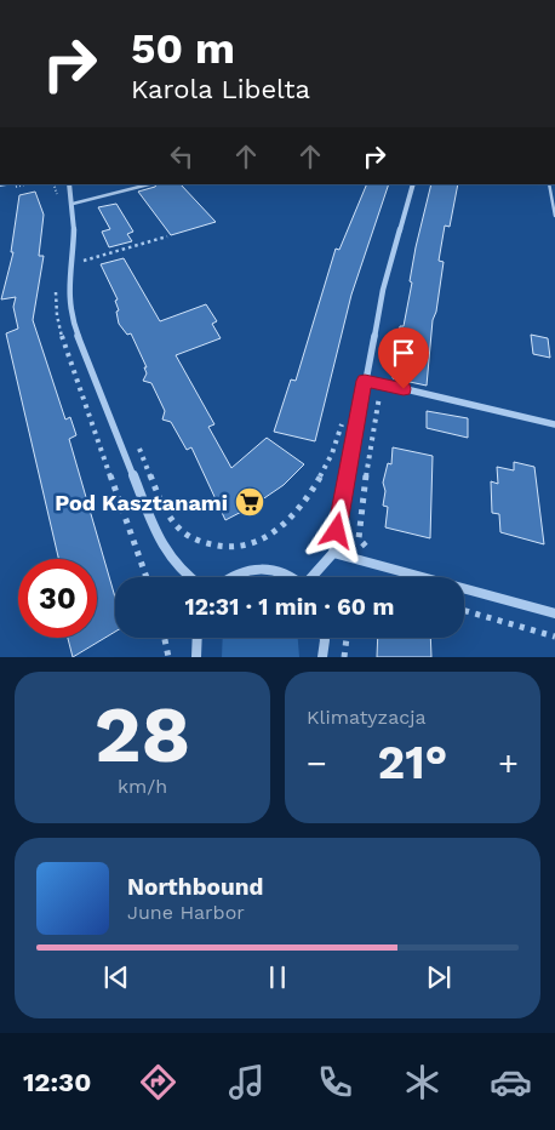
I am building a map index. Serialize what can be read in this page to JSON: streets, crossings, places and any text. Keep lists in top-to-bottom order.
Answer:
{
  "places": {
    "supermarket": ["Pod Kasztanami"]
  },
  "page": {
    "turn": ["50 m", "Karola Libelta"],
    "limit": "30",
    "trip": "12:31 · 1 min · 60 m",
    "tile": [
      ["28", "km/h"],
      "Klimatyzacja"
    ],
    "heat": ["−", "21°", "+"],
    "song": ["Northbound", "June Harbor"],
    "tabs": "12:30"
  }
}
